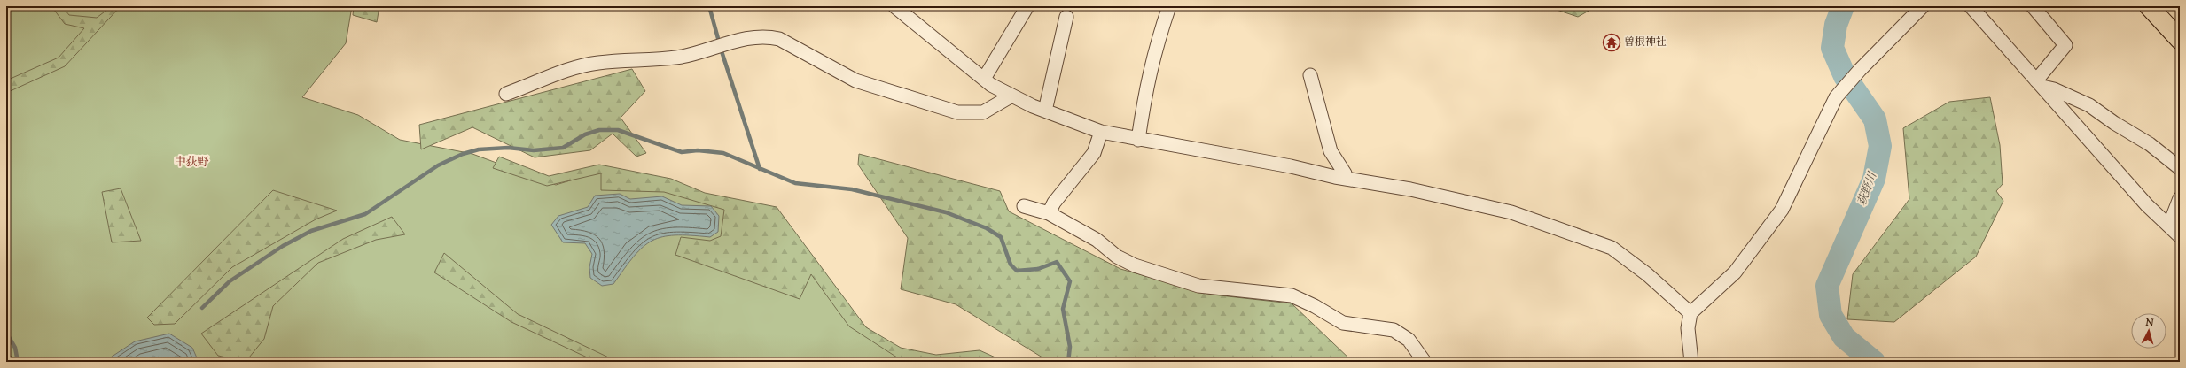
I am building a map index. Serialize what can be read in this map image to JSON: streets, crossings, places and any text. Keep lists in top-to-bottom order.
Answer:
{
  "districts": ["中荻野"],
  "water": ["萩野川"],
  "places": {
    "temple": ["曽根神社"]
  },
  "north": "top"
}
